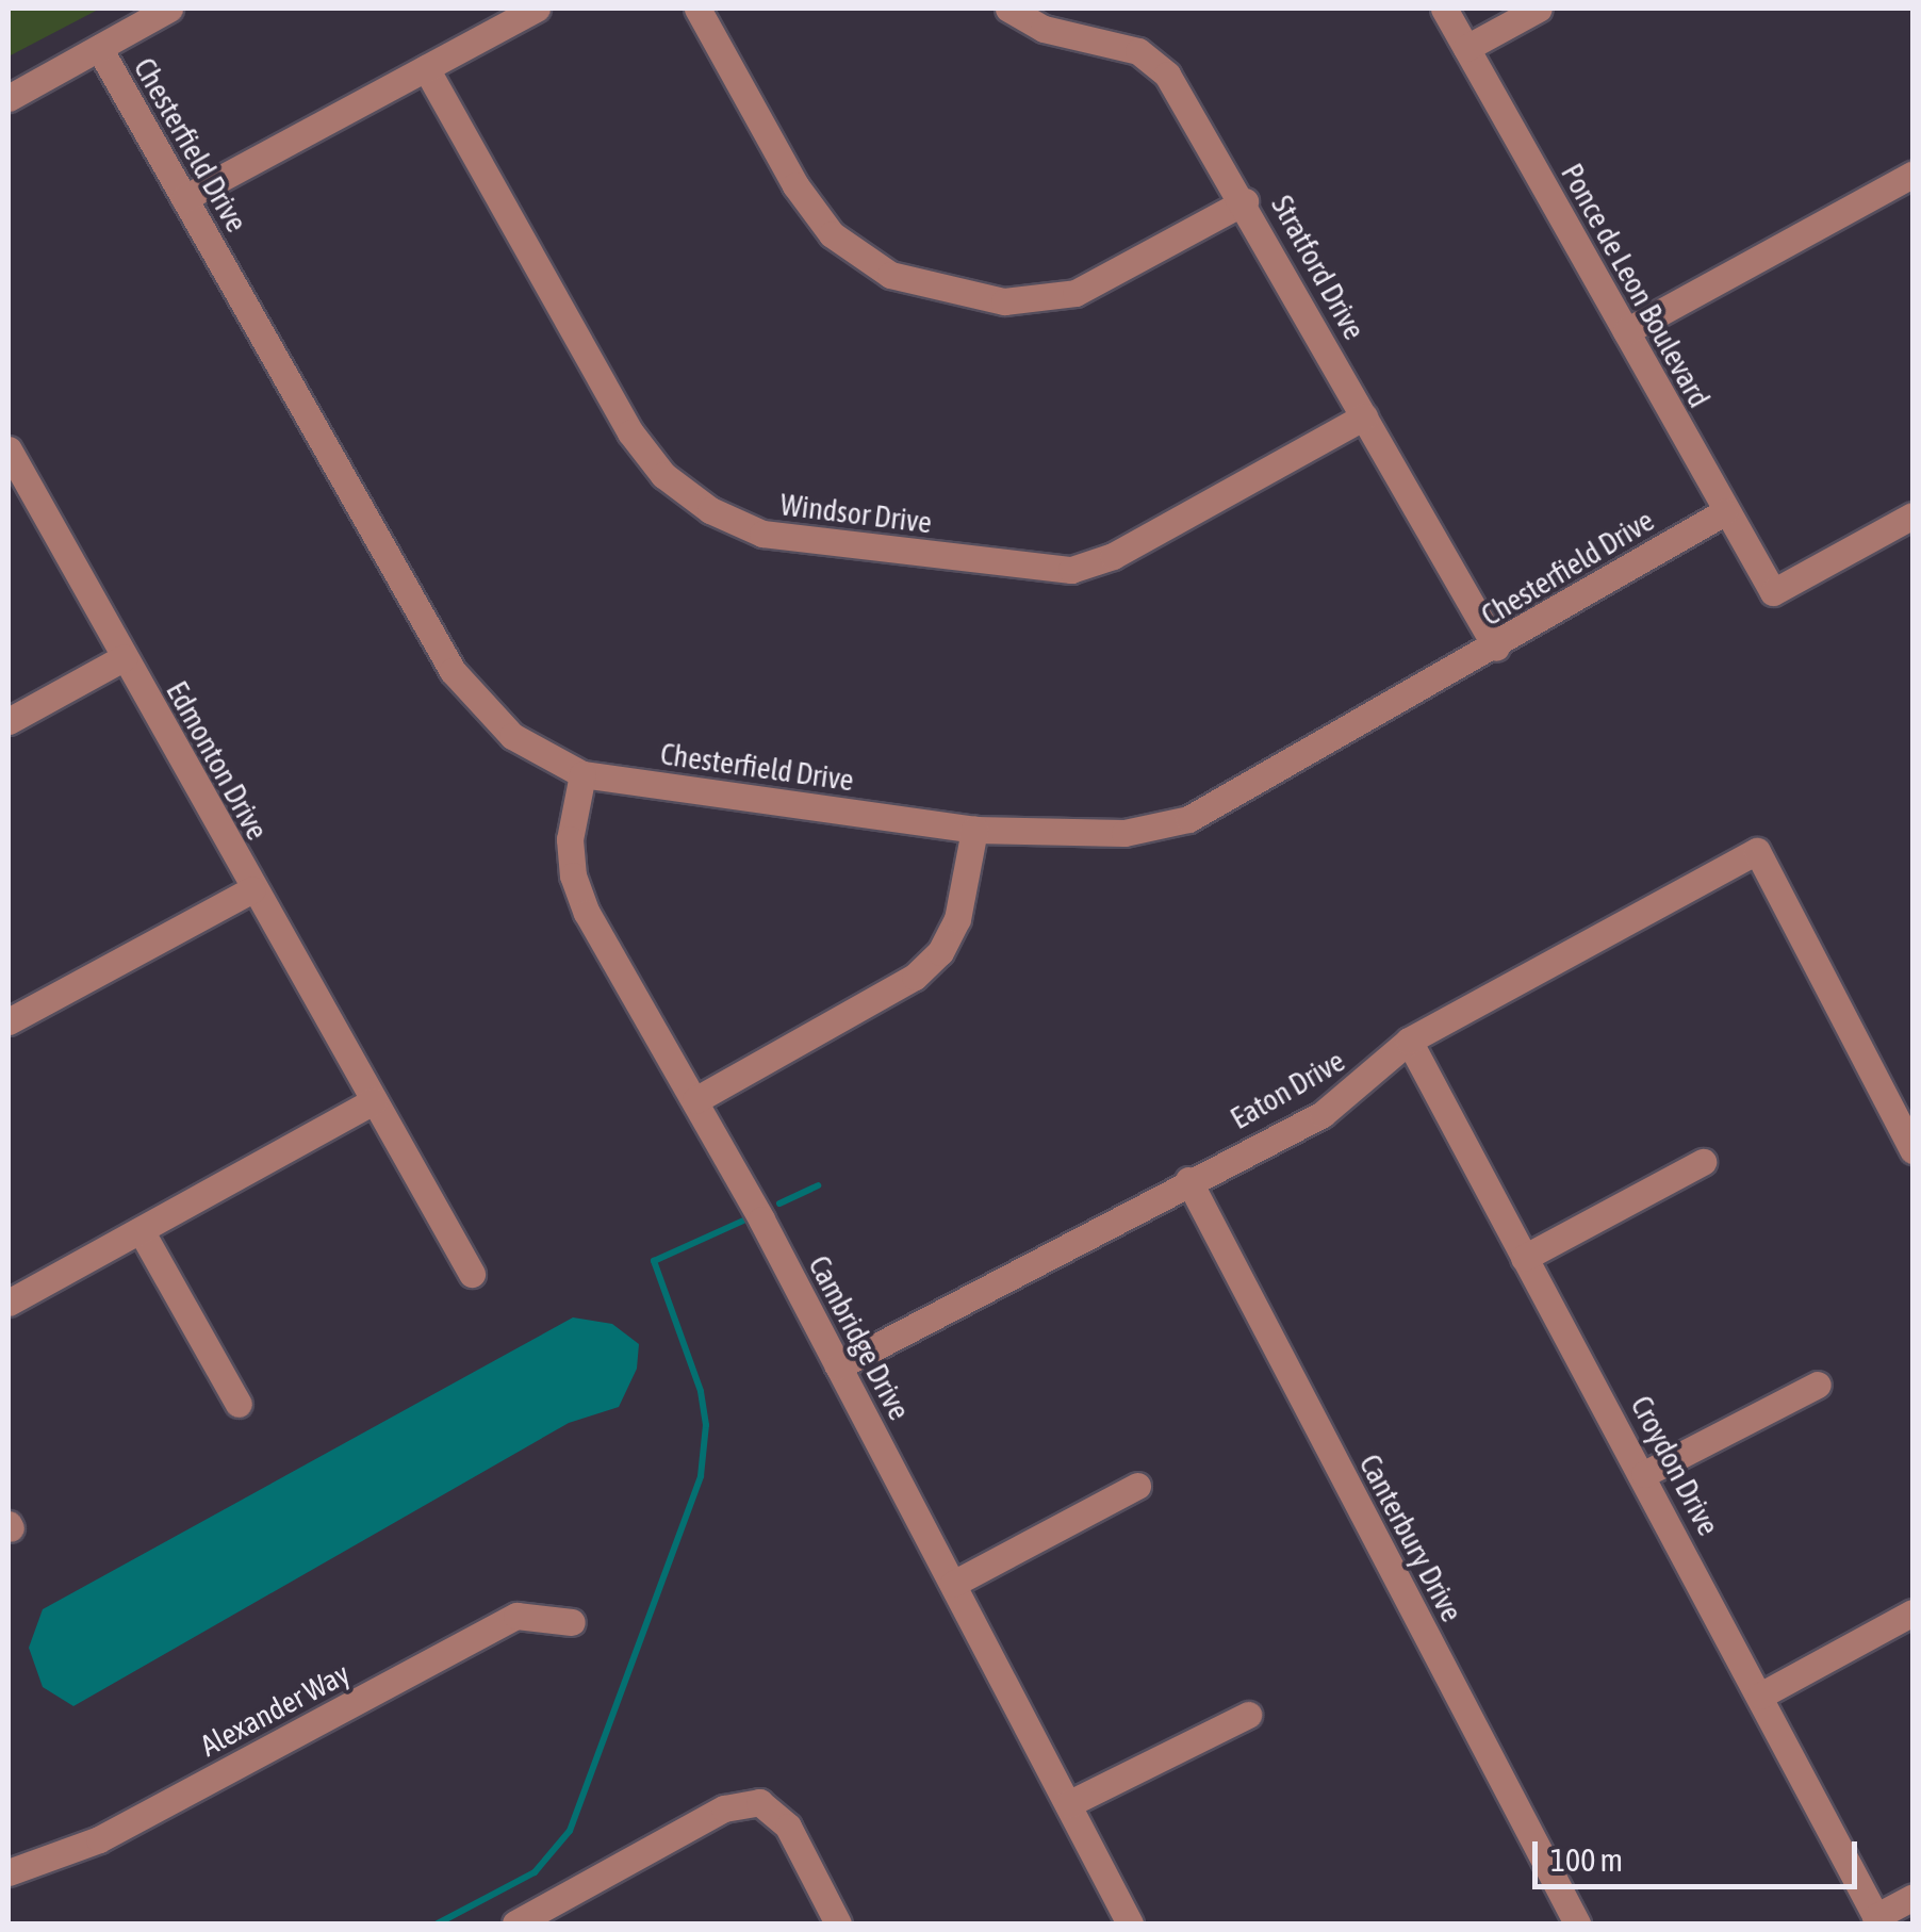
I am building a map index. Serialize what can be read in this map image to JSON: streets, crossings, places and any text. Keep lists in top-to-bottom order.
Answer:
{
  "streets": {
    "street": [
      "Chesterfield Drive",
      "Stratford Drive",
      "Ponce de Leon Boulevard",
      "Windsor Drive",
      "Edmonton Drive",
      "Eaton Drive",
      "Cambridge Drive",
      "Croydon Drive",
      "Canterbury Drive",
      "Alexander Way"
    ]
  },
  "crossings": [
    ["Chesterfield Drive", "Stratford Drive"],
    ["Chesterfield Drive", "Ponce de Leon Boulevard"],
    ["Chesterfield Drive", "Cambridge Drive"],
    ["Stratford Drive", "Windsor Drive"],
    ["Eaton Drive", "Cambridge Drive"],
    ["Eaton Drive", "Croydon Drive"],
    ["Eaton Drive", "Canterbury Drive"]
  ],
  "scale_bar": "100 m"
}
